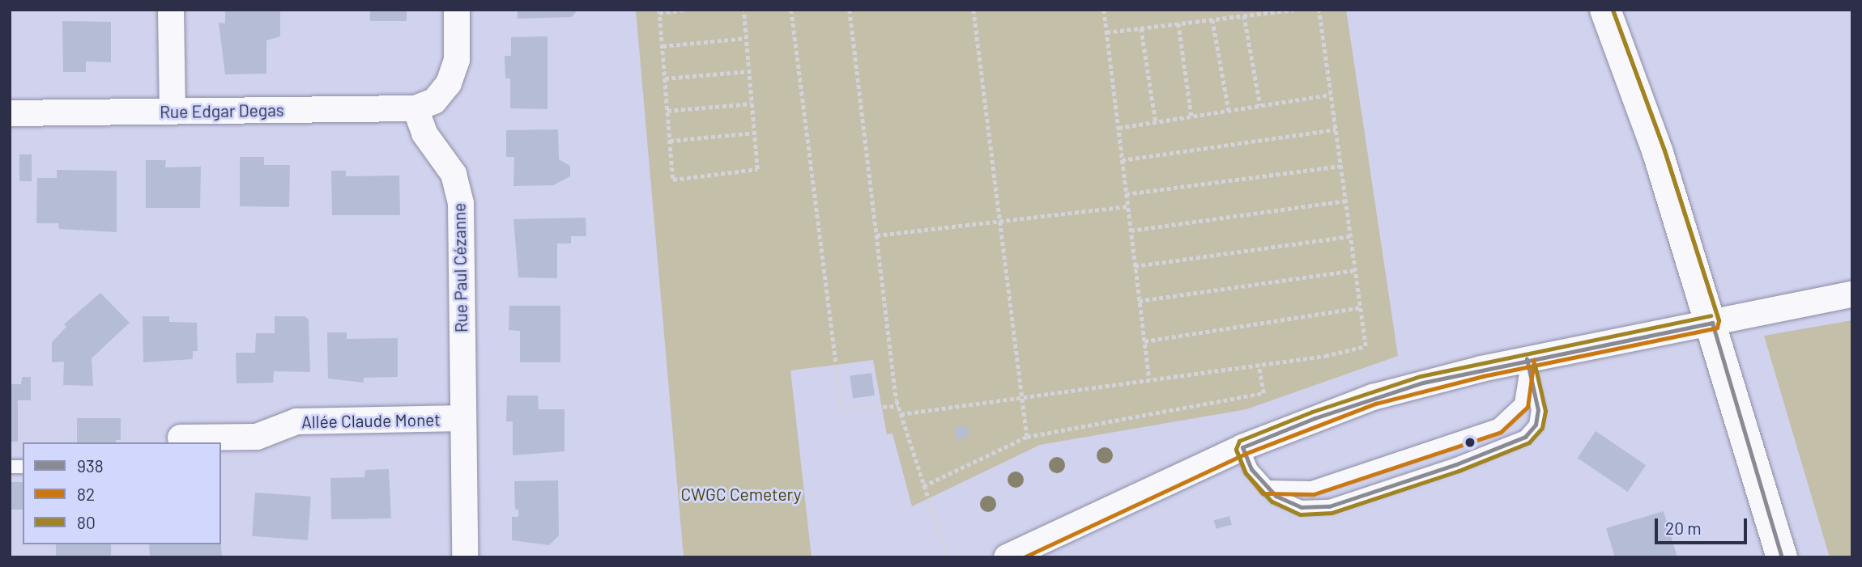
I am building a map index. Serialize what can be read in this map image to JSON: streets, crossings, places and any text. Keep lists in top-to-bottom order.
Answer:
{
  "streets": {
    "street": ["Rue Edgar Degas", "Rue Paul Cézanne", "Allée Claude Monet"]
  },
  "crossings": [
    ["Rue Edgar Degas", "Rue Paul Cézanne"],
    ["Rue Paul Cézanne", "Allée Claude Monet"]
  ],
  "parks": ["CWGC Cemetery"],
  "lines": ["transit line 82", "transit line 80", "transit line 938"],
  "legend": ["938", "82", "80"],
  "scale_bar": "20 m"
}
